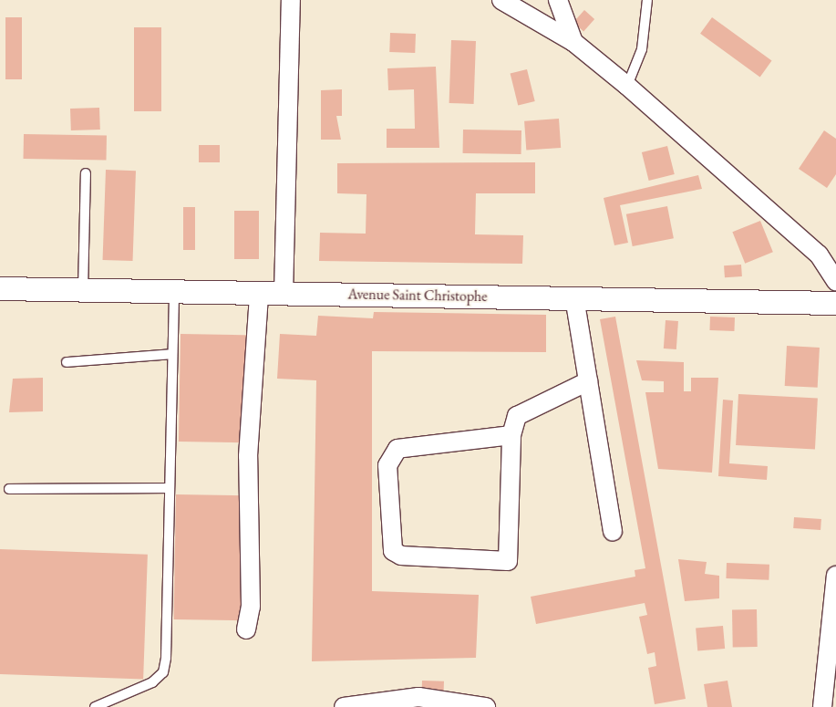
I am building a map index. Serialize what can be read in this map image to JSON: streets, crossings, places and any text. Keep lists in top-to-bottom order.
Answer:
{
  "streets": {
    "street": ["Avenue Saint Christophe"]
  }
}
